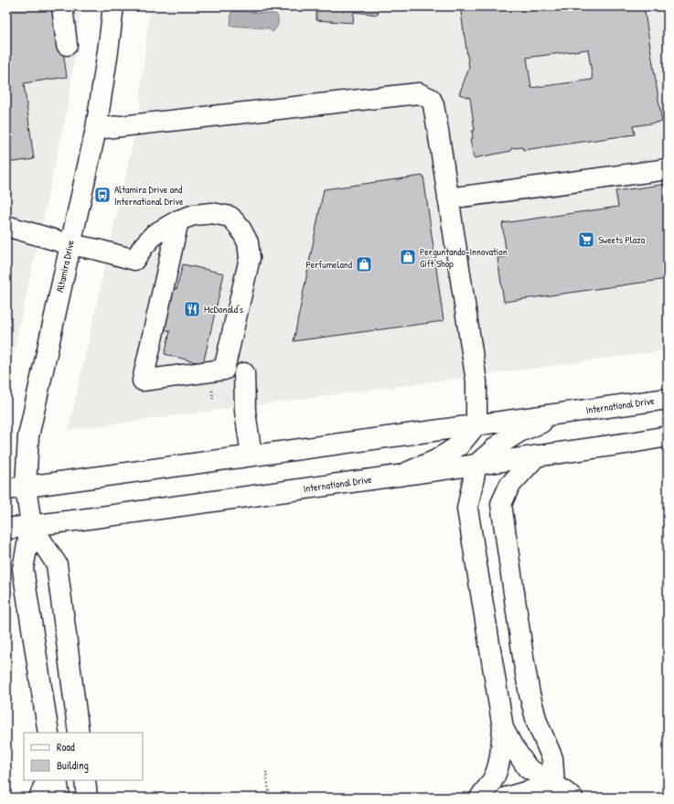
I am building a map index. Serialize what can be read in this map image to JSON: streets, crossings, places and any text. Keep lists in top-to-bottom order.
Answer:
{
  "streets": {
    "street": ["Altamira Drive", "International Drive"]
  },
  "crossings": [
    ["Altamira Drive", "International Drive"]
  ],
  "places": {
    "bus stop": ["Altamira Drive and International Drive"],
    "supermarket": ["Sweets Plaza"],
    "shop": ["Perguntando-Innovation Gift Shop", "Perfumeland"],
    "restaurant": ["McDonald's"]
  },
  "legend": ["Road", "Building"]
}
